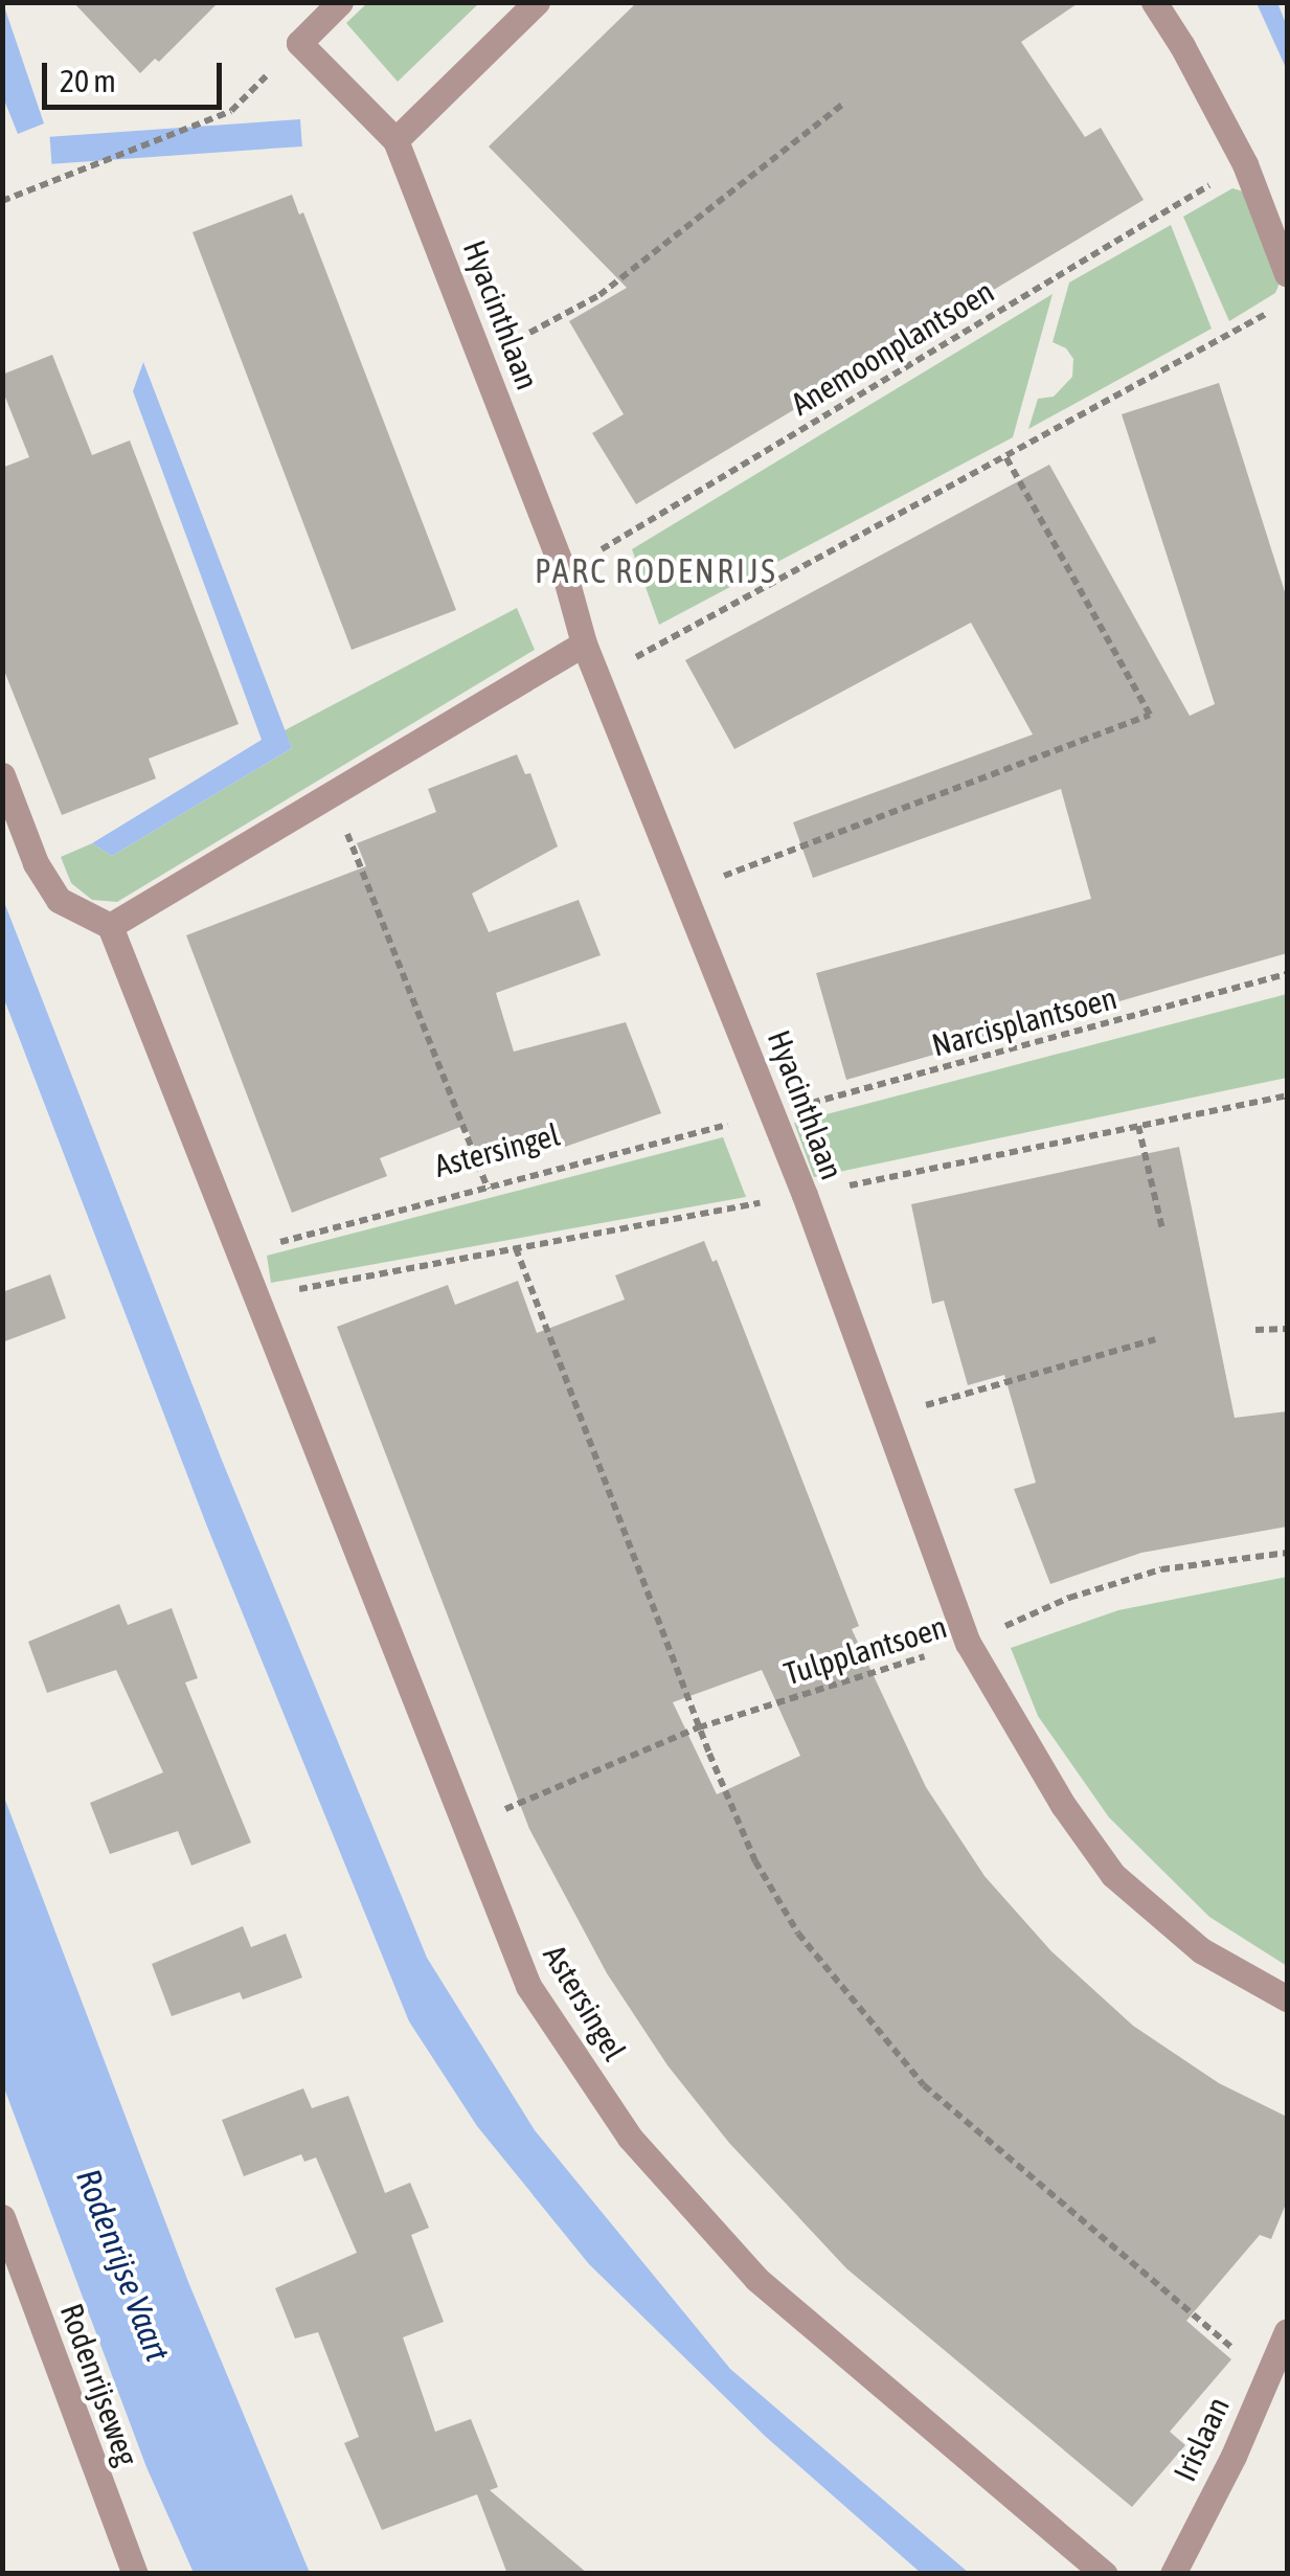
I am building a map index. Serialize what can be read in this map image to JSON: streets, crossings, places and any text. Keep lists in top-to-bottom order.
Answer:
{
  "streets": {
    "street": [
      "Hyacinthlaan",
      "Astersingel",
      "Rodenrijseweg",
      "Irislaan"
    ],
    "path": ["Anemoonplantsoen", "Narcisplantsoen", "Tulpplantsoen"]
  },
  "crossings": [
    ["Hyacinthlaan", "Anemoonplantsoen"],
    ["Hyacinthlaan", "Narcisplantsoen"],
    ["Hyacinthlaan", "Astersingel"],
    ["Hyacinthlaan", "Tulpplantsoen"],
    ["Narcisplantsoen", "Astersingel"],
    ["Astersingel", "Tulpplantsoen"]
  ],
  "districts": ["PARC RODENRIJS"],
  "water": ["Rodenrijse Vaart"],
  "scale_bar": "20 m"
}
